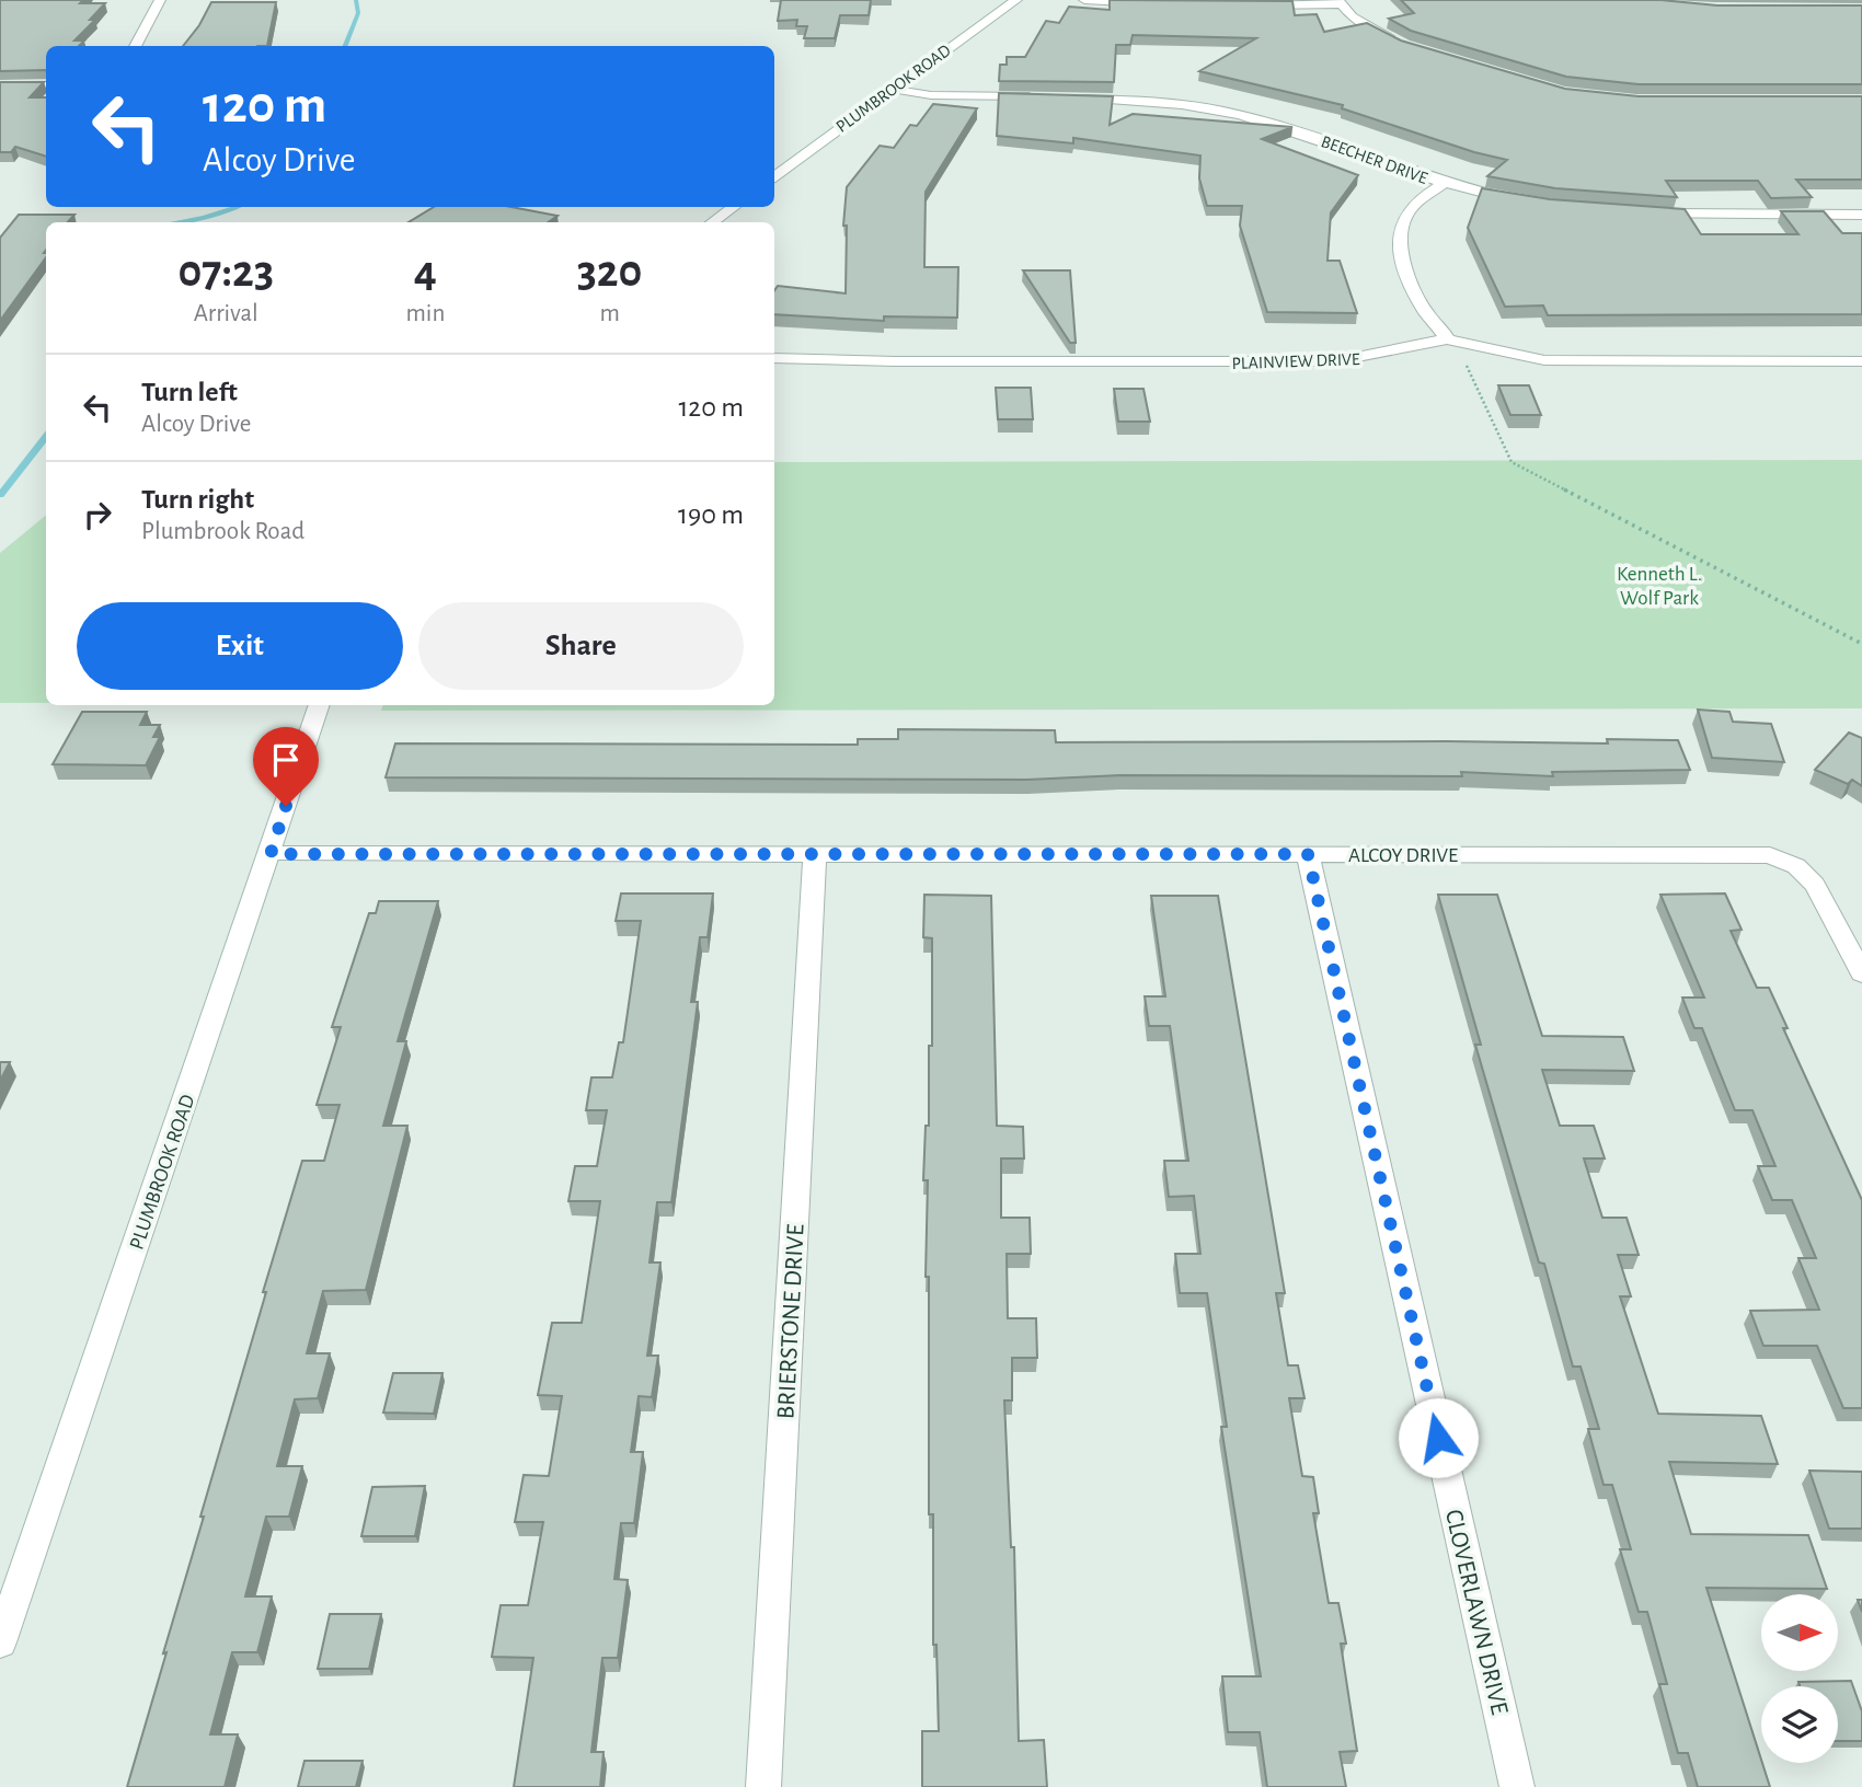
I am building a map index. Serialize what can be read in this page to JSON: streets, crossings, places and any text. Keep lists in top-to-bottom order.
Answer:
{
  "streets": {
    "street": [
      "PLUMBROOK ROAD",
      "BEECHER DRIVE",
      "PLAINVIEW DRIVE",
      "ALCOY DRIVE",
      "BRIERSTONE DRIVE",
      "CLOVERLAWN DRIVE"
    ]
  },
  "crossings": [
    ["PLUMBROOK ROAD", "ALCOY DRIVE"],
    ["ALCOY DRIVE", "BRIERSTONE DRIVE"],
    ["ALCOY DRIVE", "CLOVERLAWN DRIVE"]
  ],
  "parks": ["Kenneth L. Wolf Park"],
  "north": "right",
  "page": {
    "turn": ["120 m", "Alcoy Drive"],
    "eta": [
      "07:23",
      "Arrival",
      "4",
      "min",
      "320",
      "m"
    ],
    "list": [
      {
        "name": "Turn left",
        "note": "Alcoy Drive",
        "value": "120 m"
      },
      {
        "name": "Turn right",
        "note": "Plumbrook Road",
        "value": "190 m"
      }
    ],
    "buttons": ["Exit", "Share"]
  }
}
